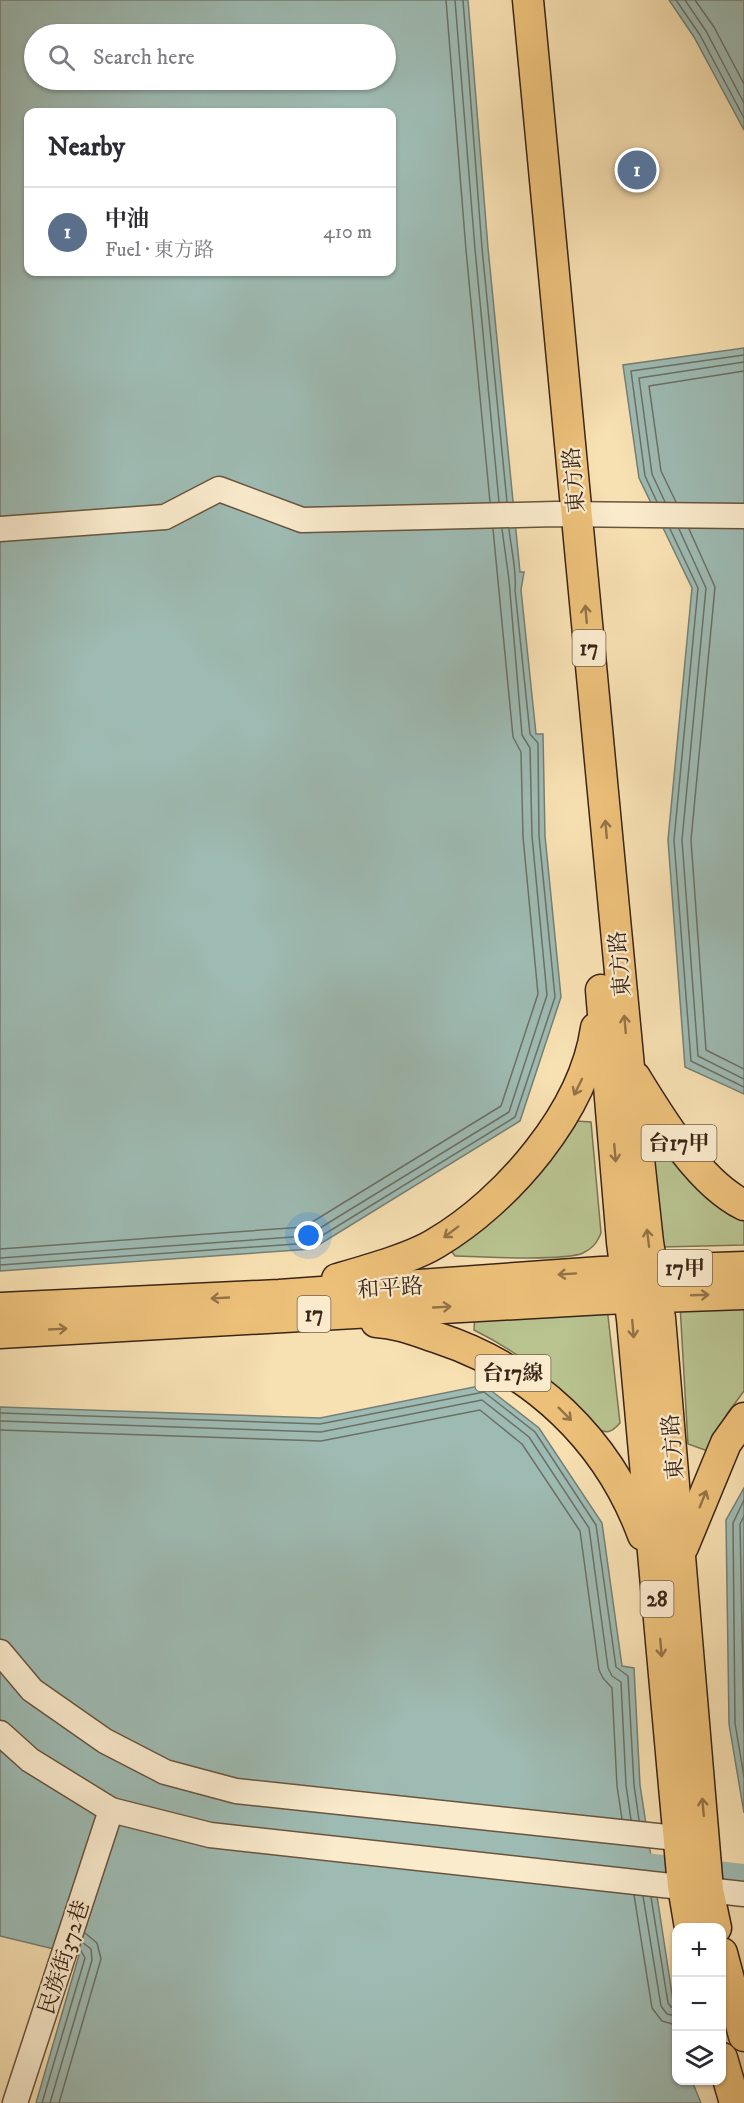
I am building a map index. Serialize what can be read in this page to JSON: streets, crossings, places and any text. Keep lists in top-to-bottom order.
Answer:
{
  "streets": {
    "main road": [
      "東方路",
      "17",
      "台17甲",
      "17甲",
      "和平路",
      "台17線",
      "28"
    ],
    "lane": ["民族街372巷"]
  },
  "crossings": [
    ["東方路", "台17甲"],
    ["東方路", "和平路"],
    ["東方路", "台17線"],
    ["和平路", "台17線"]
  ],
  "page": {
    "search": "Search here",
    "heading": "Nearby",
    "pins": "1",
    "list": [
      {
        "mark": "1",
        "name": "中油",
        "note": "Fuel · 東方路",
        "value": "410 m"
      }
    ],
    "map_buttons": ["+", "−"]
  }
}
